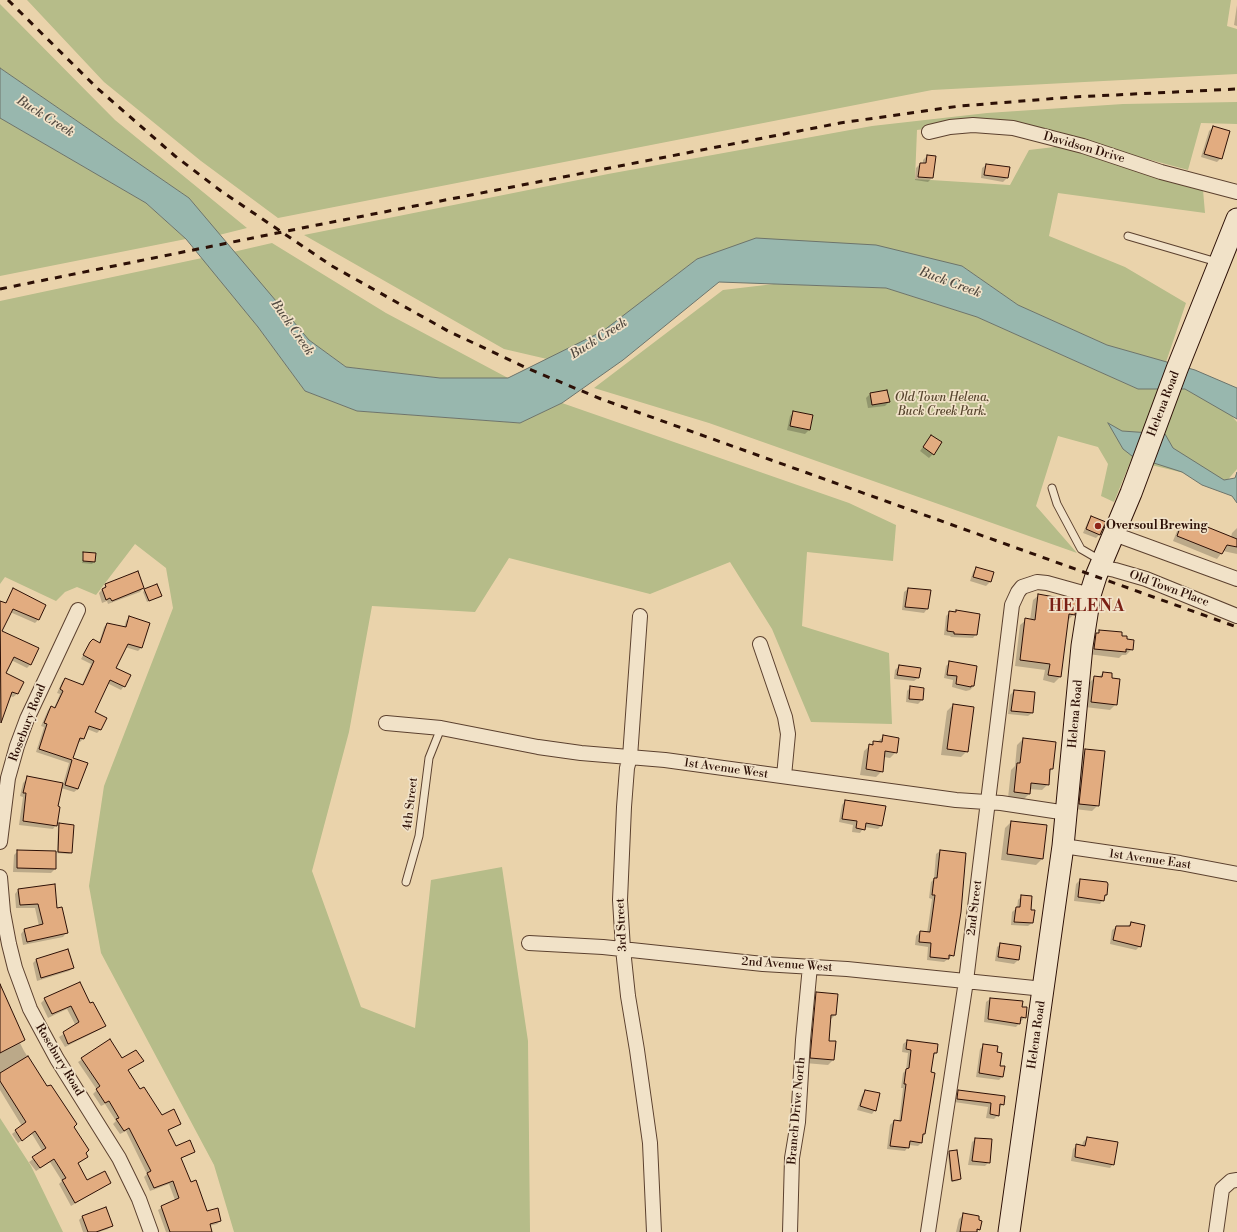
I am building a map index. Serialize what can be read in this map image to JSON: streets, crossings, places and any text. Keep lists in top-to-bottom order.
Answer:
{
  "streets": {
    "main road": ["Helena Road"],
    "street": [
      "Davidson Drive",
      "Old Town Place",
      "Rosebury Road",
      "1st Avenue West",
      "1st Avenue East",
      "2nd Street",
      "3rd Street",
      "2nd Avenue West",
      "Branch Drive North"
    ],
    "lane": ["4th Street"]
  },
  "crossings": [
    ["Helena Road", "Old Town Place"],
    ["Helena Road", "1st Avenue West"],
    ["Helena Road", "1st Avenue East"],
    ["Helena Road", "2nd Street"],
    ["Helena Road", "2nd Avenue West"],
    ["1st Avenue West", "4th Street"],
    ["1st Avenue West", "2nd Street"],
    ["1st Avenue West", "3rd Street"],
    ["2nd Street", "2nd Avenue West"],
    ["3rd Street", "2nd Avenue West"],
    ["2nd Avenue West", "Branch Drive North"]
  ],
  "districts": ["HELENA"],
  "water": ["Buck Creek"],
  "parks": ["Old Town Helena, Buck Creek Park."],
  "places": ["Oversoul Brewing"]
}
